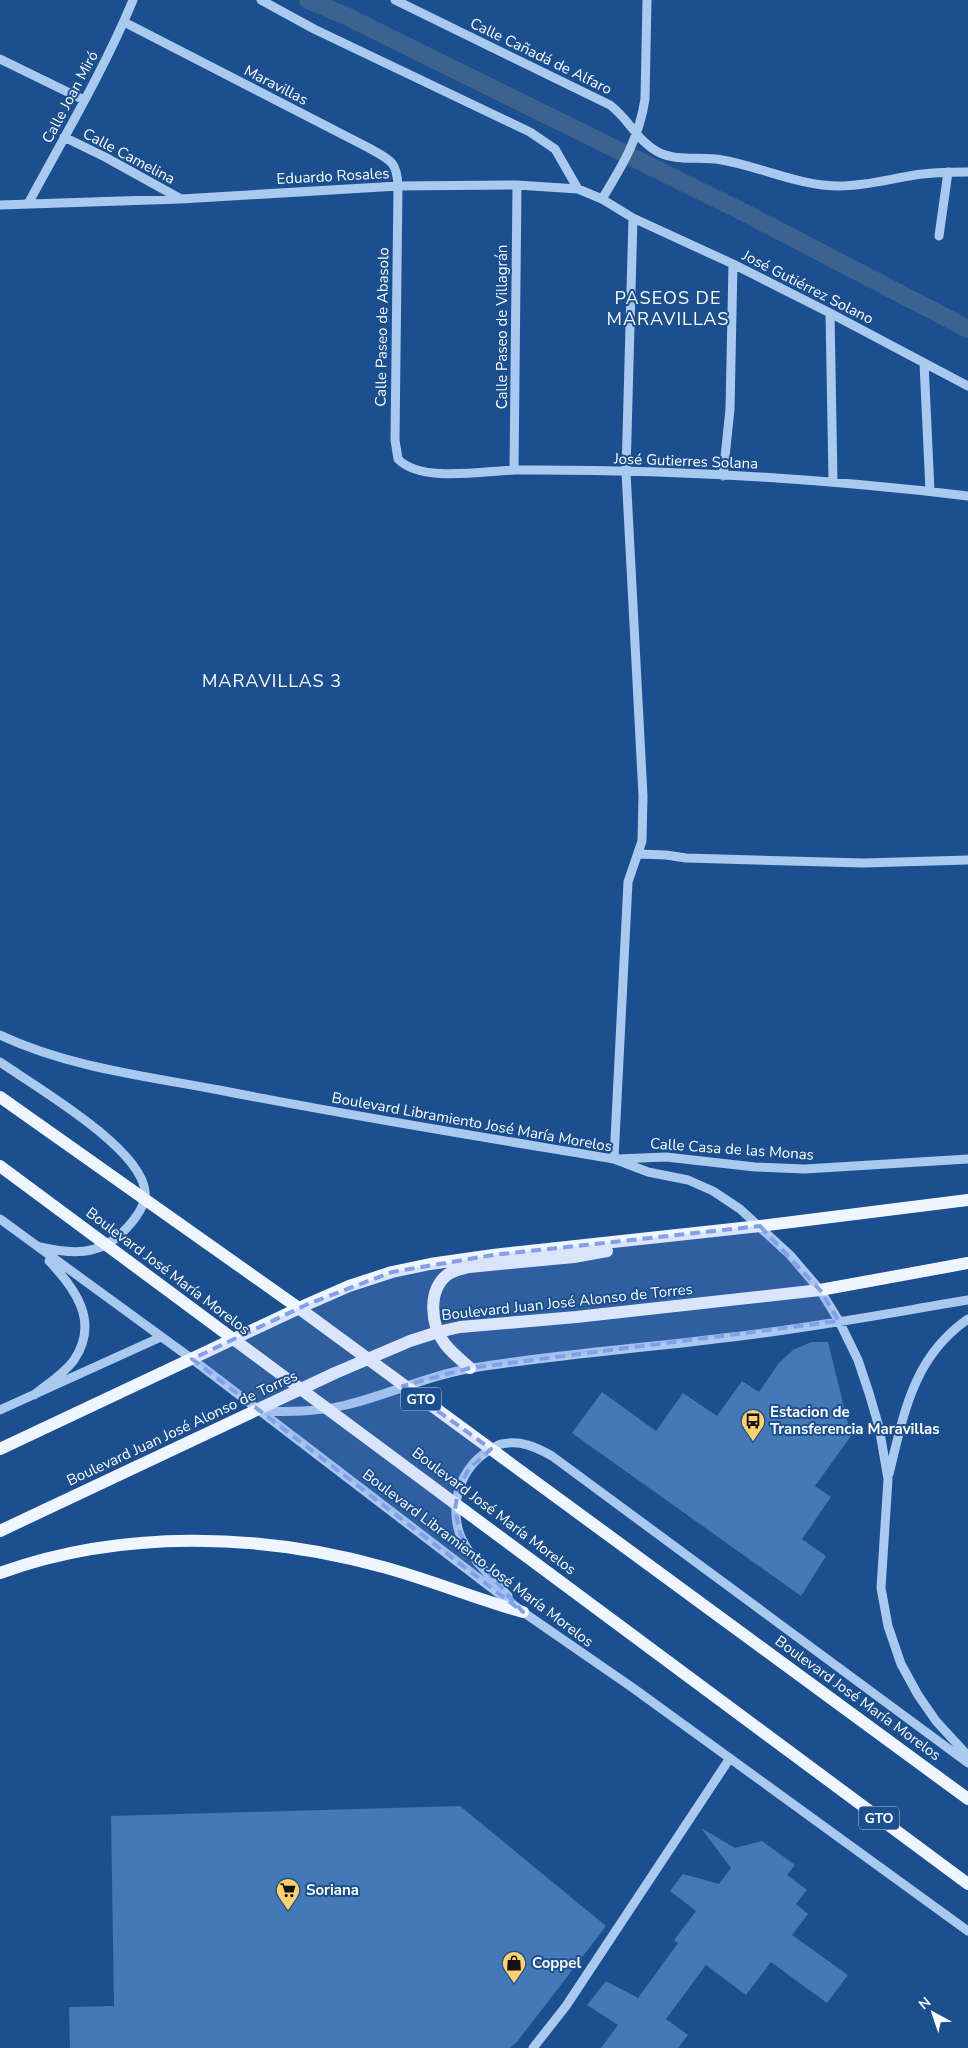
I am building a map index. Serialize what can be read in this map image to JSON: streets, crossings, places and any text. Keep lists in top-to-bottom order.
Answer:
{
  "streets": {
    "main road": ["Boulevard José María Morelos", "Boulevard Juan José Alonso de Torres", "GTO"],
    "street": [
      "Calle Cañadá de Alfaro",
      "Maravillas",
      "Calle Joan Miró",
      "Calle Camelina",
      "Eduardo Rosales",
      "José Gutiérrez Solano",
      "Calle Paseo de Abasolo",
      "Calle Paseo de Villagrán",
      "José Gutierres Solana",
      "Boulevard Libramiento José María Morelos",
      "Calle Casa de las Monas"
    ]
  },
  "crossings": [
    ["Maravillas", "Calle Joan Miró"],
    ["Maravillas", "Eduardo Rosales"],
    ["Maravillas", "Calle Paseo de Abasolo"],
    ["Calle Joan Miró", "Calle Camelina"],
    ["Calle Joan Miró", "Eduardo Rosales"],
    ["Calle Camelina", "Eduardo Rosales"],
    ["Eduardo Rosales", "José Gutiérrez Solano"],
    ["Eduardo Rosales", "Calle Paseo de Abasolo"],
    ["Eduardo Rosales", "Calle Paseo de Villagrán"],
    ["Calle Paseo de Abasolo", "José Gutierres Solana"],
    ["Calle Paseo de Villagrán", "José Gutierres Solana"],
    ["Boulevard Libramiento José María Morelos", "Calle Casa de las Monas"],
    ["Boulevard Libramiento José María Morelos", "Boulevard Juan José Alonso de Torres"]
  ],
  "districts": ["PASEOS DE MARAVILLAS", "MARAVILLAS 3"],
  "places": {
    "bus stop": ["Estacion de Transferencia Maravillas"],
    "supermarket": ["Soriana"],
    "shop": ["Coppel"]
  },
  "north": "top left"
}
